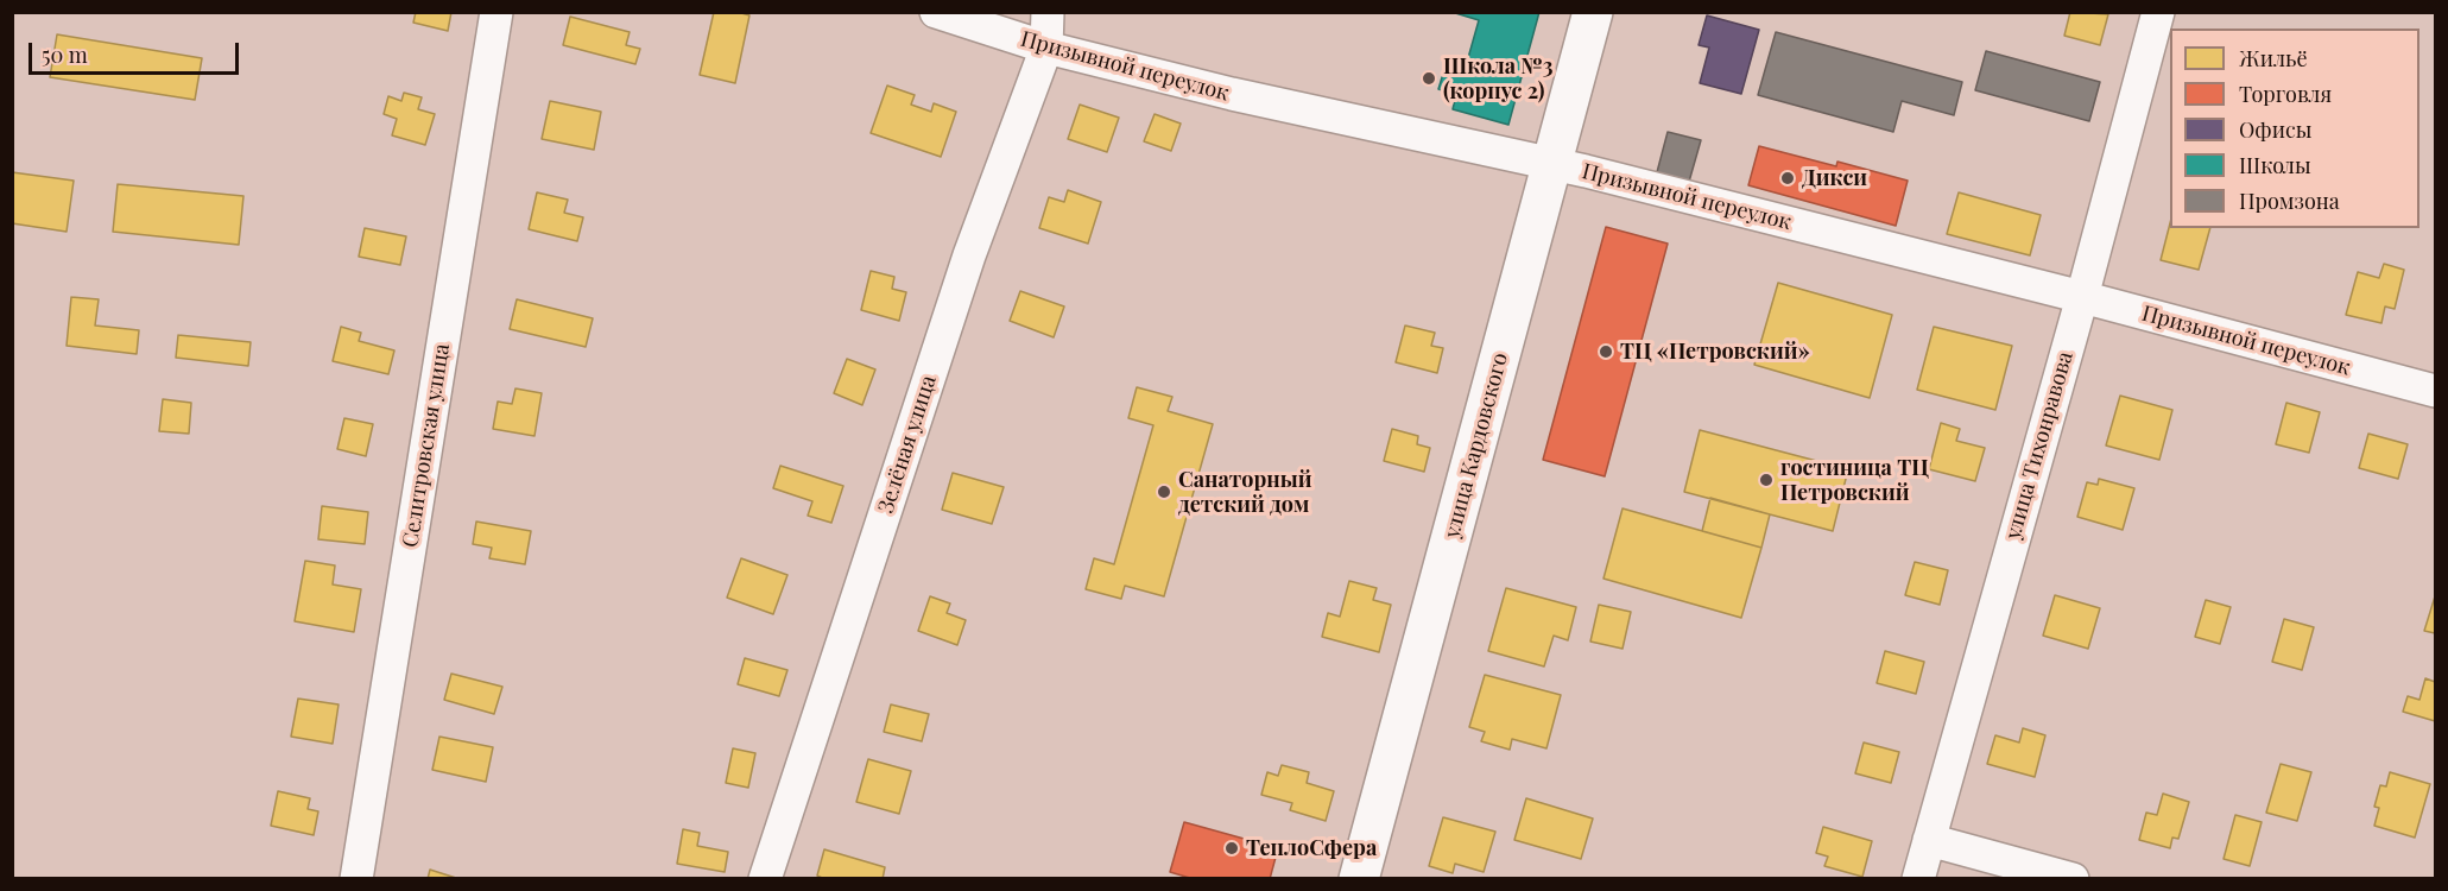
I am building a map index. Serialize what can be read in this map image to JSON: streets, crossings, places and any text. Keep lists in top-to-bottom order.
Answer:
{
  "streets": {
    "main road": ["улица Кардовского"],
    "street": [
      "Призывной переулок",
      "Зелёная улица",
      "Селитровская улица",
      "улица Тихонравова"
    ]
  },
  "crossings": [
    ["Призывной переулок", "Зелёная улица"],
    ["Призывной переулок", "улица Кардовского"],
    ["Призывной переулок", "улица Тихонравова"]
  ],
  "places": [
    "Школа №3 (корпус 2)",
    "Дикси",
    "ТЦ «Петровский»",
    "гостиница ТЦ Петровский",
    "Санаторный детский дом",
    "ТеплоСфера"
  ],
  "legend": [
    "Жильё",
    "Торговля",
    "Офисы",
    "Школы",
    "Промзона"
  ],
  "scale_bar": "50 m"
}
